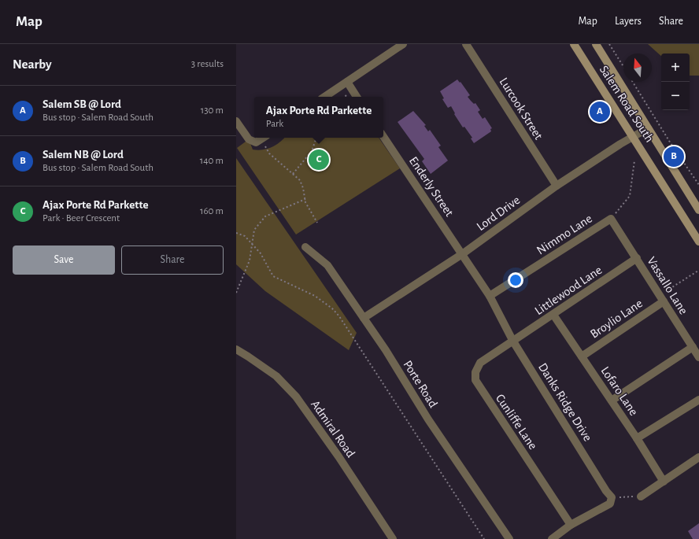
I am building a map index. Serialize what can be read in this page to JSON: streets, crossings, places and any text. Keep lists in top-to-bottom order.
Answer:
{
  "streets": {
    "main road": ["Salem Road South"],
    "street": [
      "Lurcook Street",
      "Enderly Street",
      "Lord Drive",
      "Nimmo Lane",
      "Vassallo Lane",
      "Littlewood Lane",
      "Broylio Lane",
      "Porte Road",
      "Lofaro Lane",
      "Danks Ridge Drive",
      "Cunliffe Lane",
      "Admiral Road"
    ]
  },
  "crossings": [
    ["Salem Road South", "Lord Drive"],
    ["Lurcook Street", "Lord Drive"],
    ["Enderly Street", "Lord Drive"],
    ["Enderly Street", "Danks Ridge Drive"],
    ["Lord Drive", "Porte Road"],
    ["Lord Drive", "Danks Ridge Drive"],
    ["Nimmo Lane", "Vassallo Lane"],
    ["Nimmo Lane", "Littlewood Lane"],
    ["Nimmo Lane", "Danks Ridge Drive"],
    ["Vassallo Lane", "Littlewood Lane"],
    ["Vassallo Lane", "Broylio Lane"],
    ["Littlewood Lane", "Lofaro Lane"],
    ["Littlewood Lane", "Danks Ridge Drive"],
    ["Littlewood Lane", "Cunliffe Lane"],
    ["Broylio Lane", "Lofaro Lane"],
    ["Danks Ridge Drive", "Cunliffe Lane"]
  ],
  "north": "top",
  "page": {
    "header": "Map",
    "nav": ["Map", "Layers", "Share"],
    "heading": ["Nearby", "3 results"],
    "map_buttons": ["+", "−"],
    "list": [
      {
        "mark": "A",
        "name": "Salem SB @ Lord",
        "note": "Bus stop · Salem Road South",
        "value": "130 m"
      },
      {
        "mark": "B",
        "name": "Salem NB @ Lord",
        "note": "Bus stop · Salem Road South",
        "value": "140 m"
      },
      {
        "mark": "C",
        "name": "Ajax Porte Rd Parkette",
        "note": "Park · Beer Crescent",
        "value": "160 m"
      }
    ],
    "popup": ["Ajax Porte Rd Parkette", "Park"],
    "pins": ["A", "B", "C"],
    "buttons": ["Save", "Share"]
  }
}
